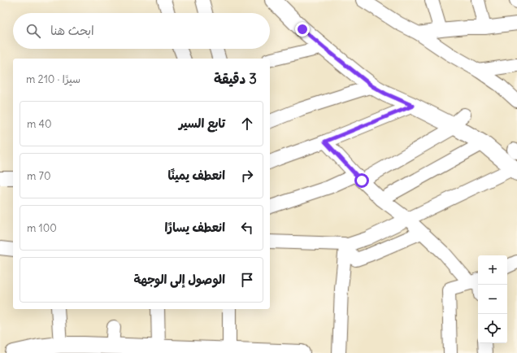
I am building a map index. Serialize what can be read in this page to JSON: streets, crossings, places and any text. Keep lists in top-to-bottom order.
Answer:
{
  "page": {
    "search": "ابحث هنا",
    "heading": ["3 دقيقة", "سيرًا · 210 m"],
    "list": [
      ["تابع السير", "40 m"],
      ["انعطف يمينًا", "70 m"],
      ["انعطف يسارًا", "100 m"],
      "الوصول إلى الوجهة"
    ],
    "map_buttons": ["+", "−"]
  }
}
